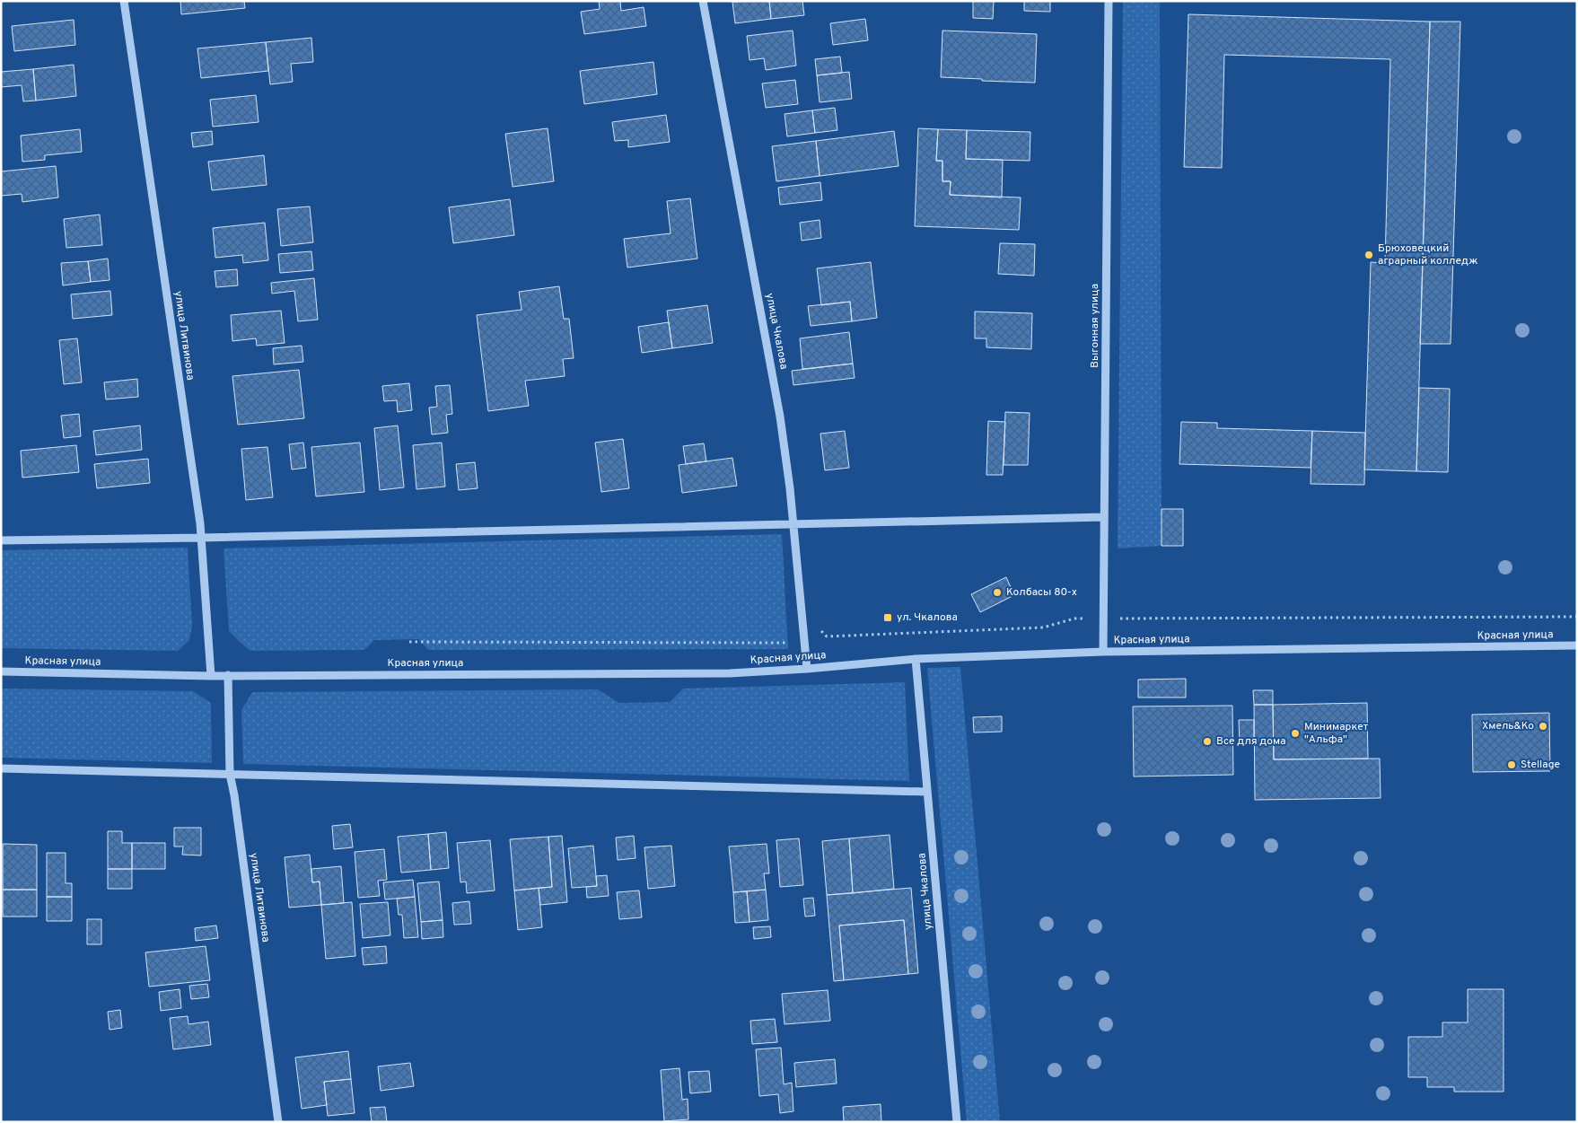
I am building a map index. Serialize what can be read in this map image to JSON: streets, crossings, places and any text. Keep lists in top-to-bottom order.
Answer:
{
  "streets": {
    "street": [
      "Выгонная улица",
      "улица Чкалова",
      "улица Литвинова",
      "Красная улица"
    ]
  },
  "crossings": [
    ["Выгонная улица", "Красная улица"],
    ["улица Чкалова", "Красная улица"],
    ["улица Литвинова", "Красная улица"]
  ],
  "places": {
    "other": [
      "Брюховецкий аграрный колледж",
      "Колбасы 80-х",
      "Хмель&Ко",
      "Минимаркет \"Альфа\"",
      "Все для дома",
      "Stellage"
    ],
    "transit": ["ул. Чкалова"]
  }
}
